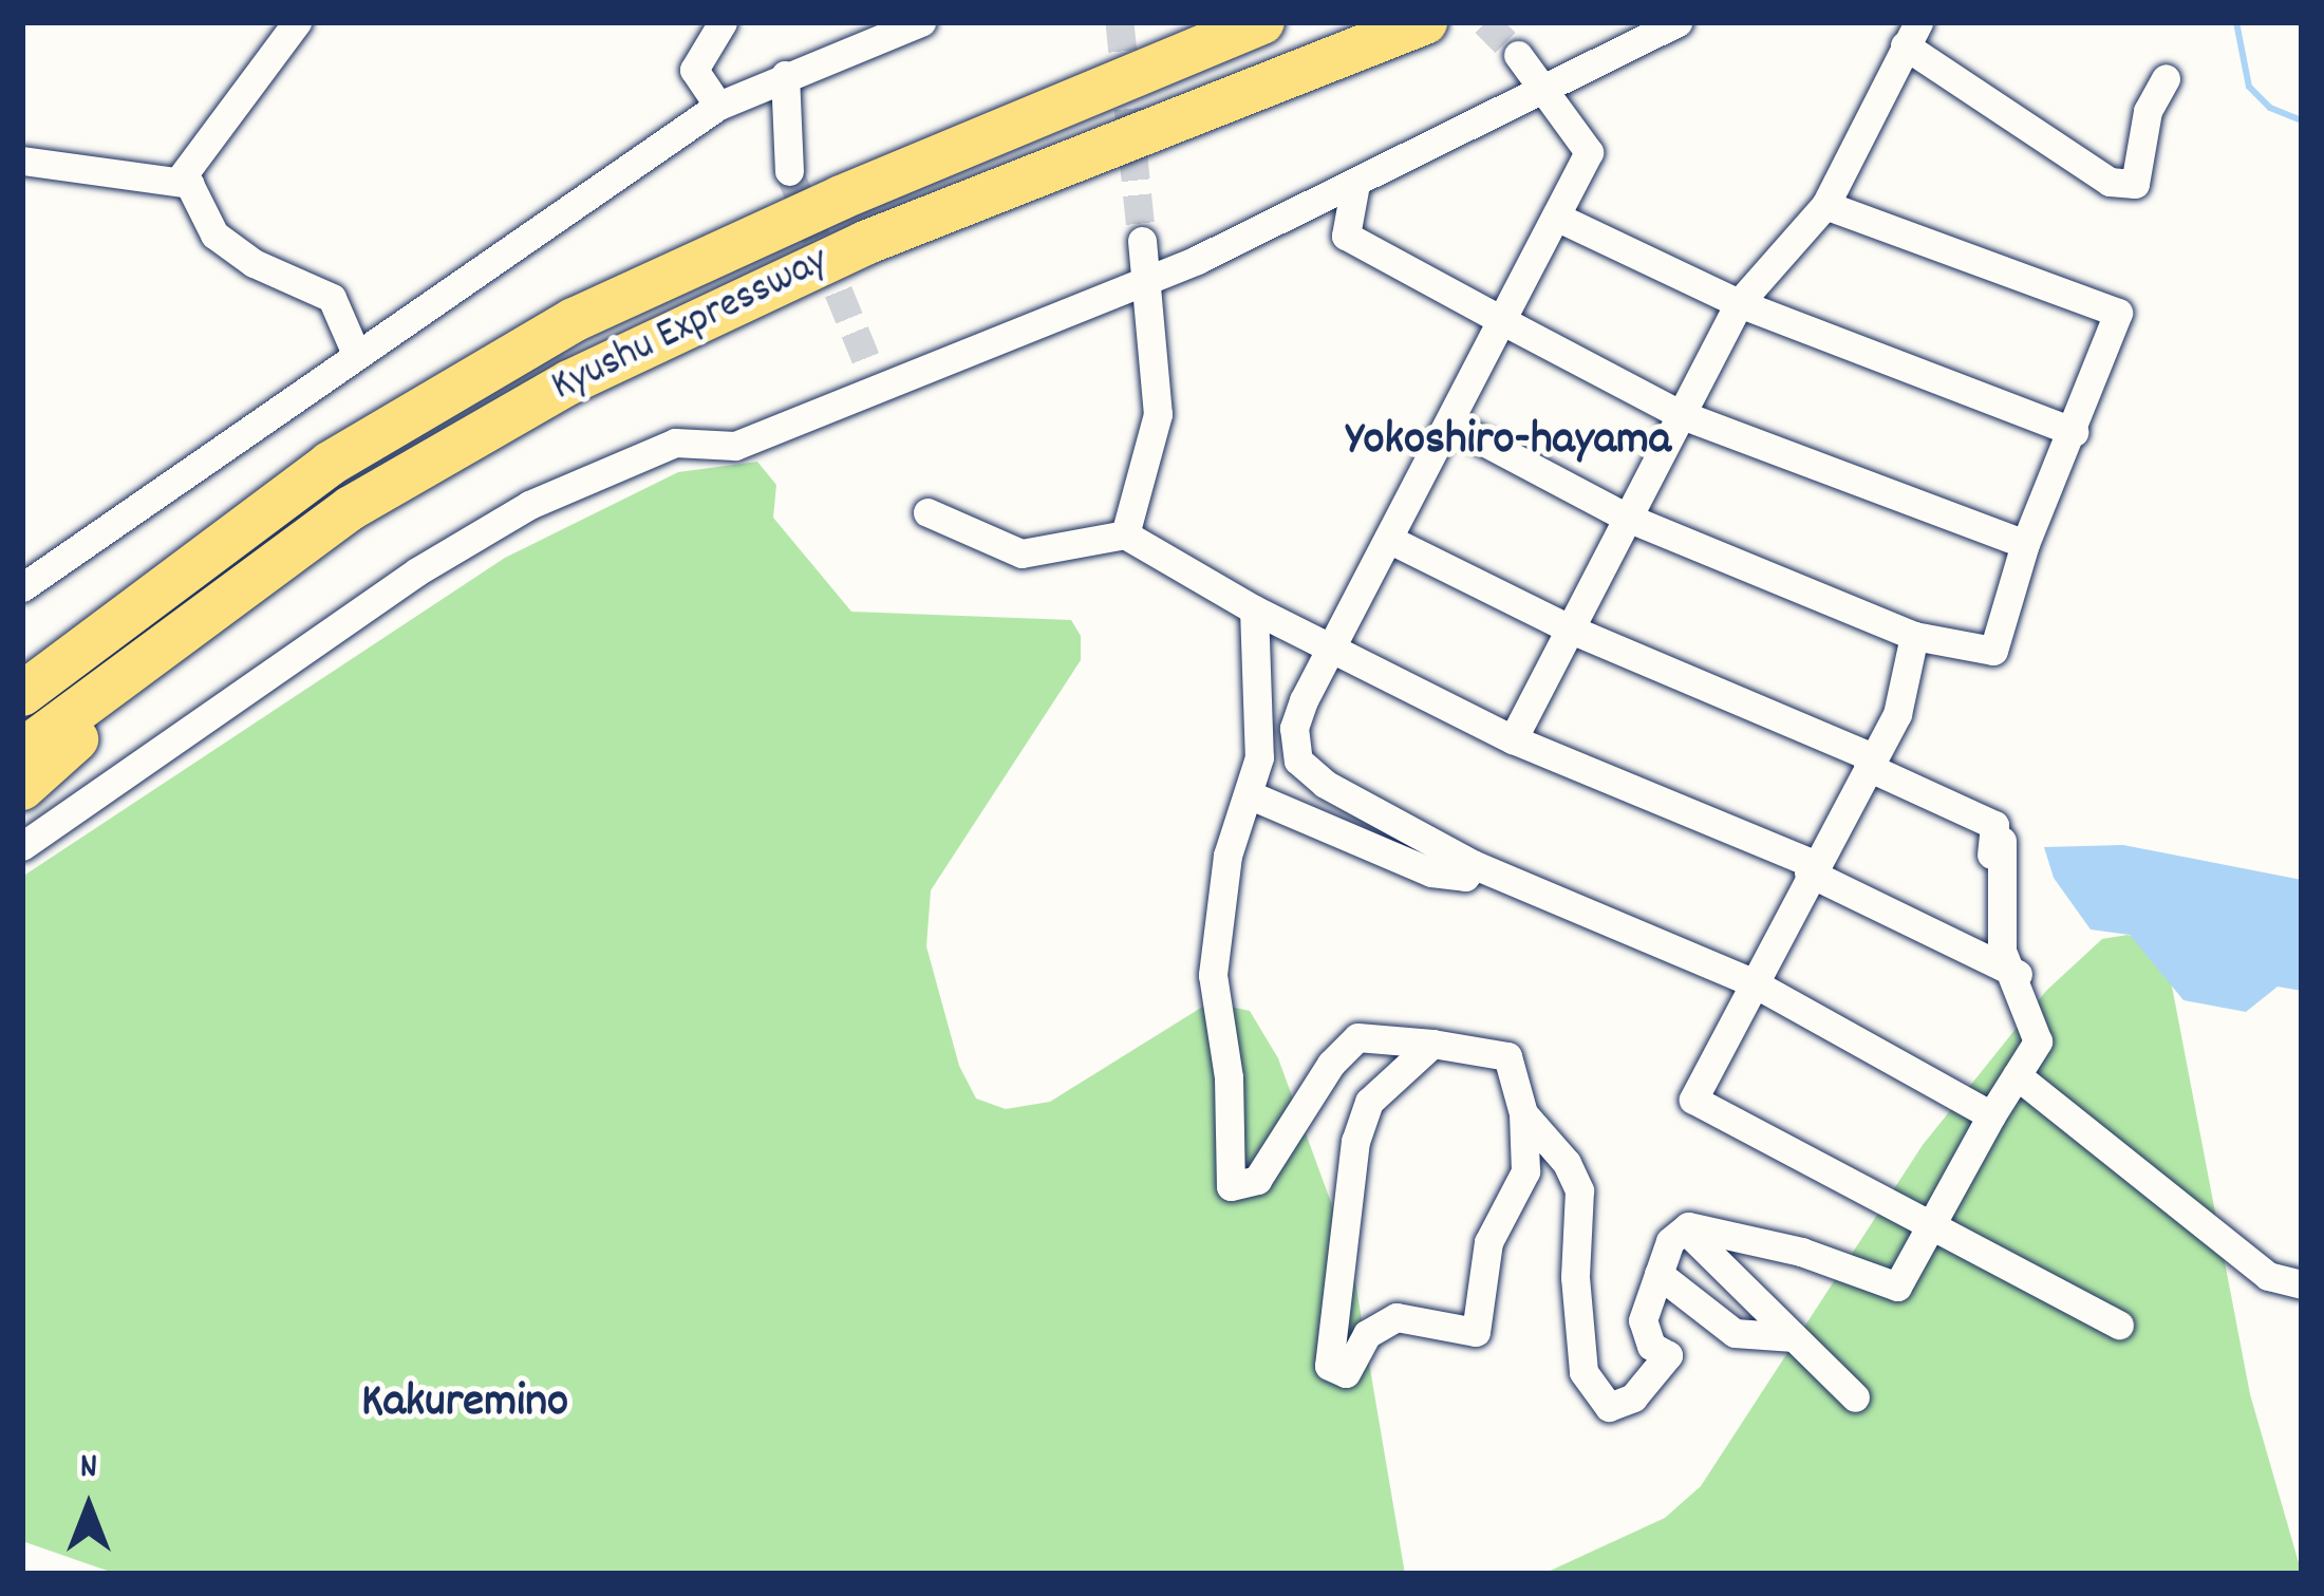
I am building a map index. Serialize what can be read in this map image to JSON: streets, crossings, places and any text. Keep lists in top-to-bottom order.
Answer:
{
  "streets": {
    "highway": ["Kyushu Expressway"]
  },
  "districts": ["Yokoshiro-hayama", "Kakuremino"],
  "north": "top"
}
